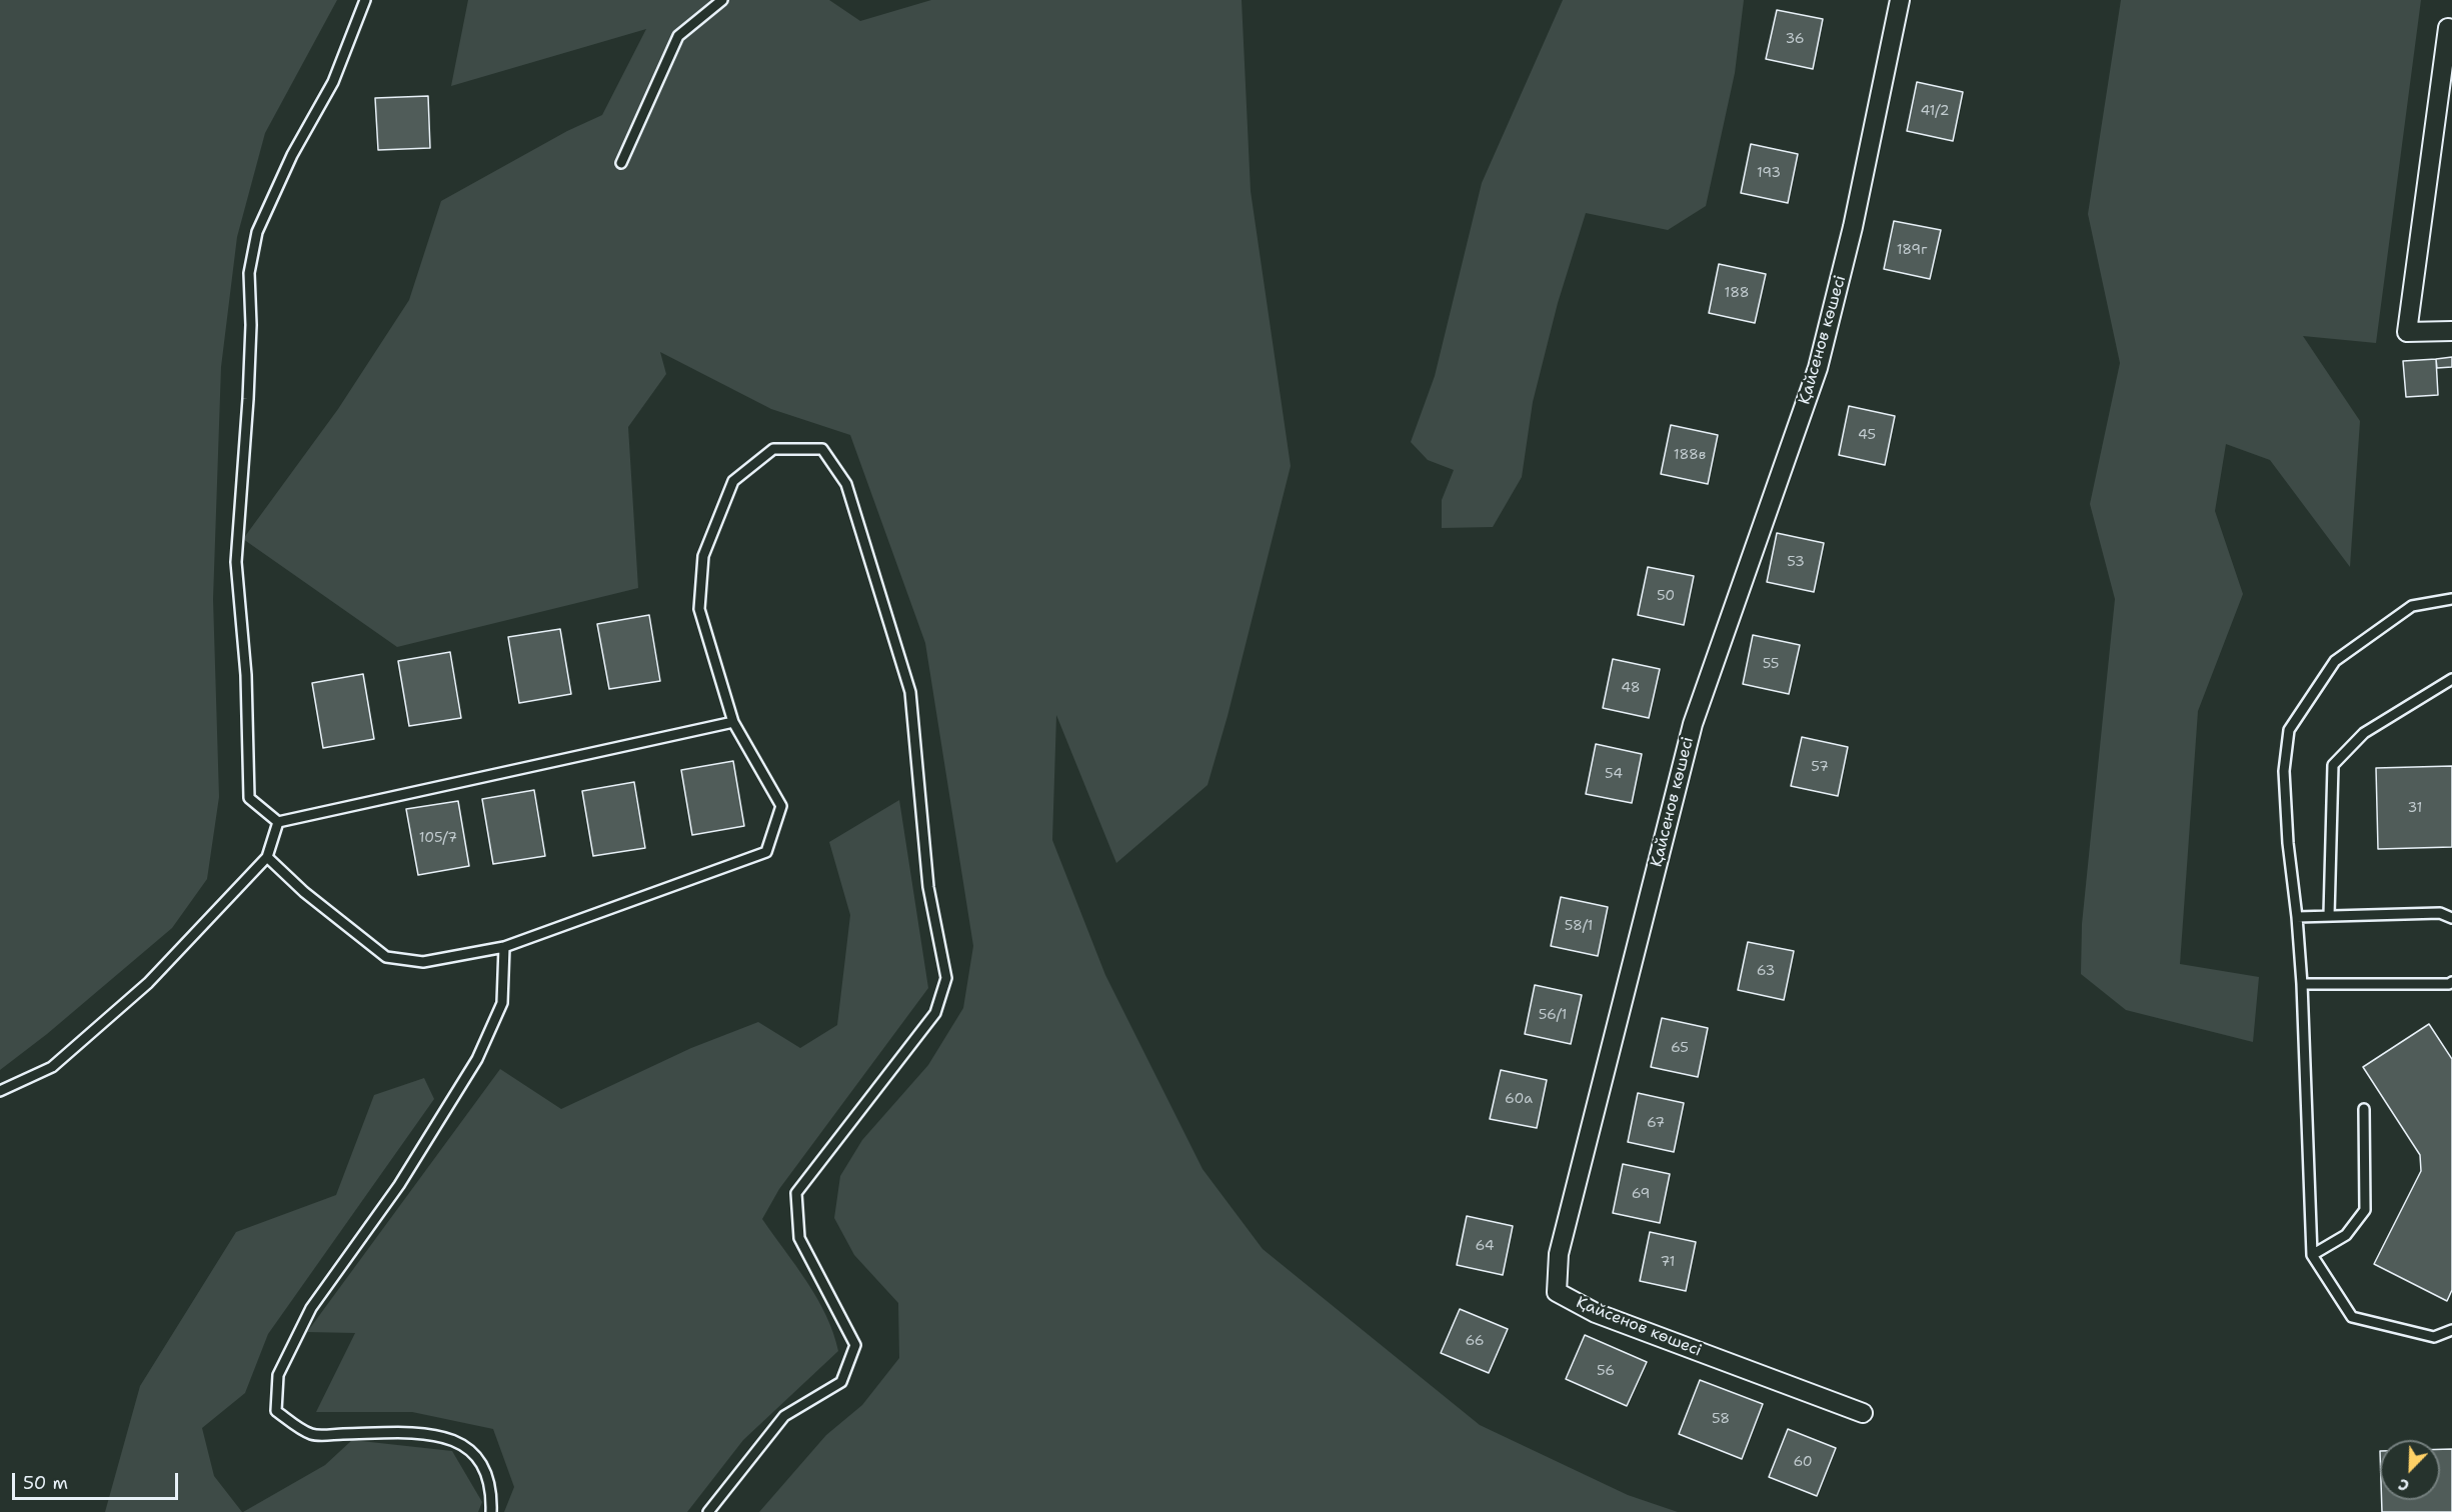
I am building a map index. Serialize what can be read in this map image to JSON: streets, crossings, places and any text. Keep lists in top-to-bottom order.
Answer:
{
  "streets": {
    "street": ["Қайсенов көшесі"]
  },
  "house_numbers": [
    "36",
    "41/2",
    "193",
    "189г",
    "188",
    "45",
    "188в",
    "53",
    "50",
    "55",
    "48",
    "57",
    "54",
    "31",
    "105/7",
    "58/1",
    "63",
    "56/1",
    "65",
    "60а",
    "67",
    "69",
    "64",
    "71",
    "66",
    "56",
    "58",
    "60"
  ],
  "scale_bar": "50 m",
  "north": "bottom left"
}
